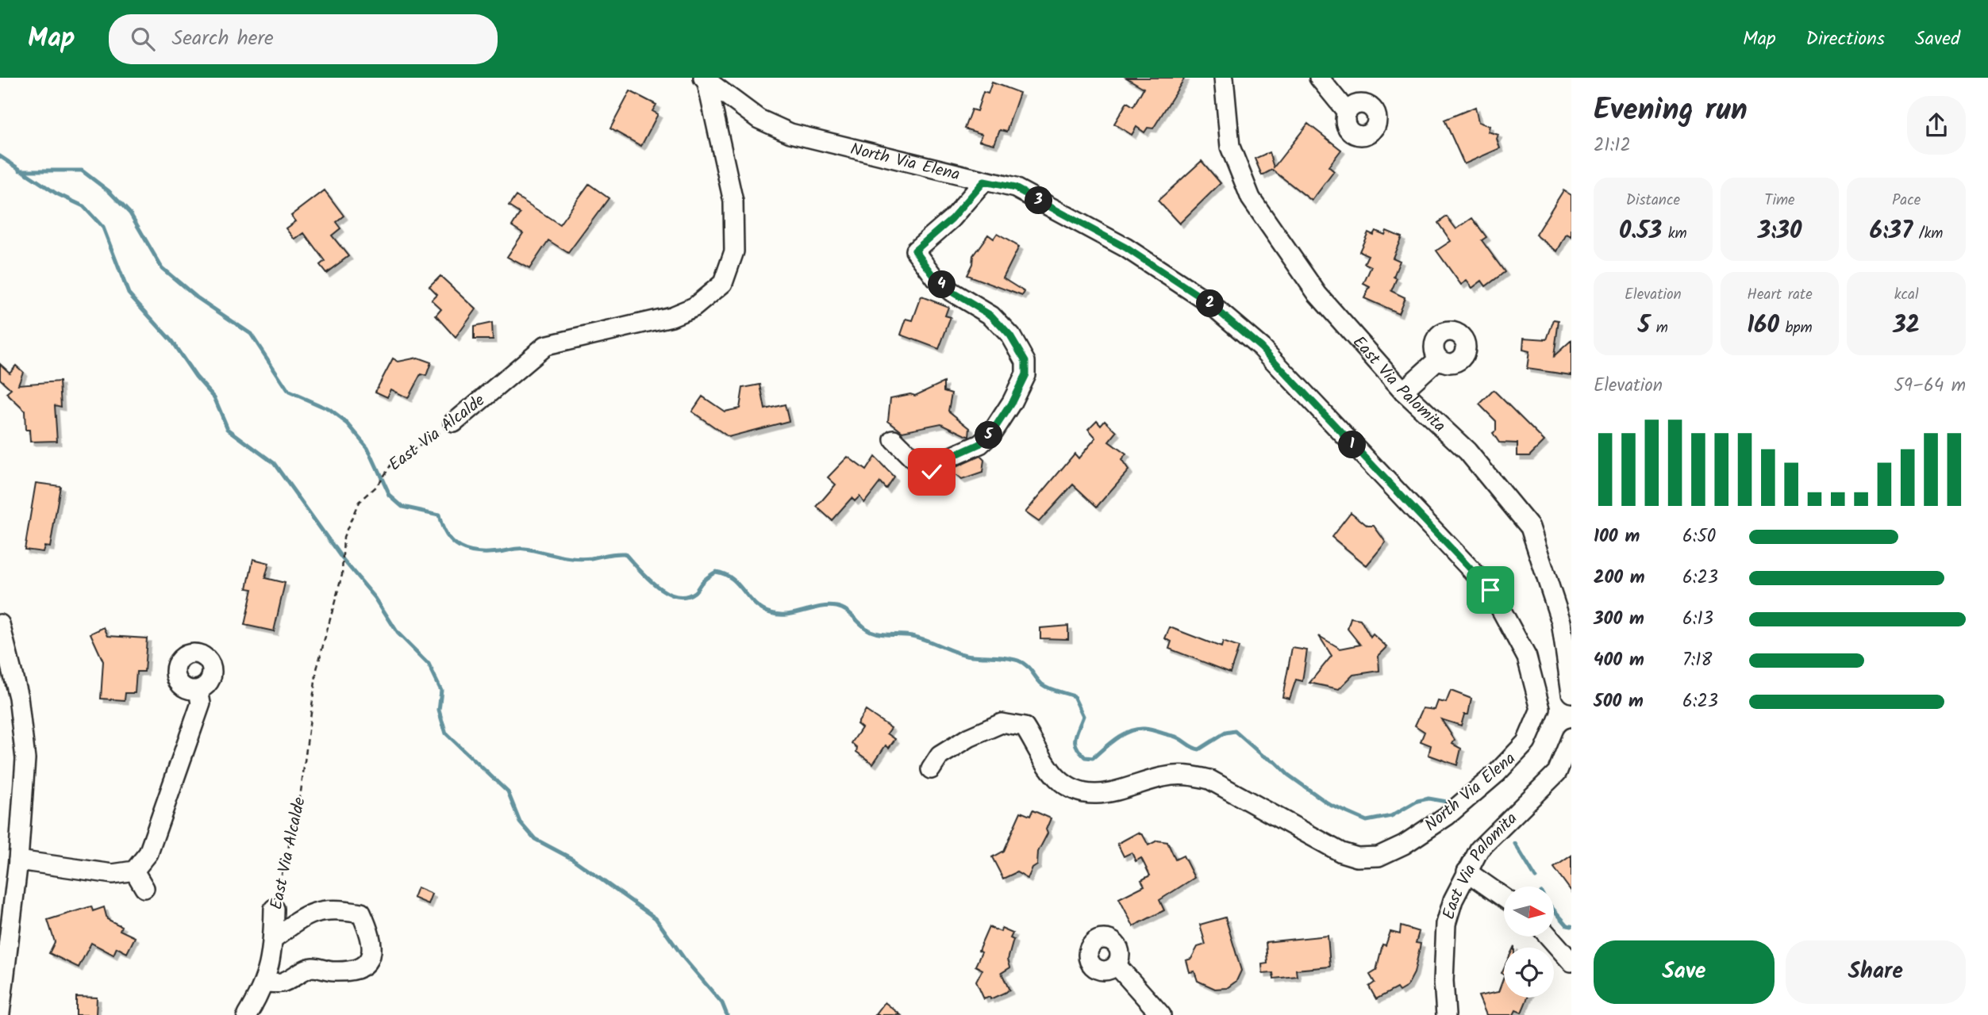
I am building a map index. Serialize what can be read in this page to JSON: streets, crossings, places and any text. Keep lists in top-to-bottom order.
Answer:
{
  "streets": {
    "street": ["North Via Elena", "East Via Palomita", "East Via Alcalde"]
  },
  "crossings": [
    ["North Via Elena", "East Via Alcalde"]
  ],
  "north": "right",
  "page": {
    "header": "Map",
    "search": "Search here",
    "nav": ["Map", "Directions", "Saved"],
    "heading": ["Evening run", "21:12"],
    "stats": [
      ["Distance", "0.53 km"],
      ["Time", "3:30"],
      ["Pace", "6:37 /km"],
      ["Elevation", "5 m"],
      ["Heart rate", "160 bpm"],
      ["kcal", "32"]
    ],
    "pins": [
      "3",
      "4",
      "2",
      "5",
      "1"
    ],
    "chart": ["Elevation", "59–64 m"],
    "list": [
      {
        "name": "100 m",
        "note": "6:50"
      },
      {
        "name": "200 m",
        "note": "6:23"
      },
      {
        "name": "300 m",
        "note": "6:13"
      },
      {
        "name": "400 m",
        "note": "7:18"
      },
      {
        "name": "500 m",
        "note": "6:23"
      }
    ],
    "buttons": ["Save", "Share"]
  }
}
